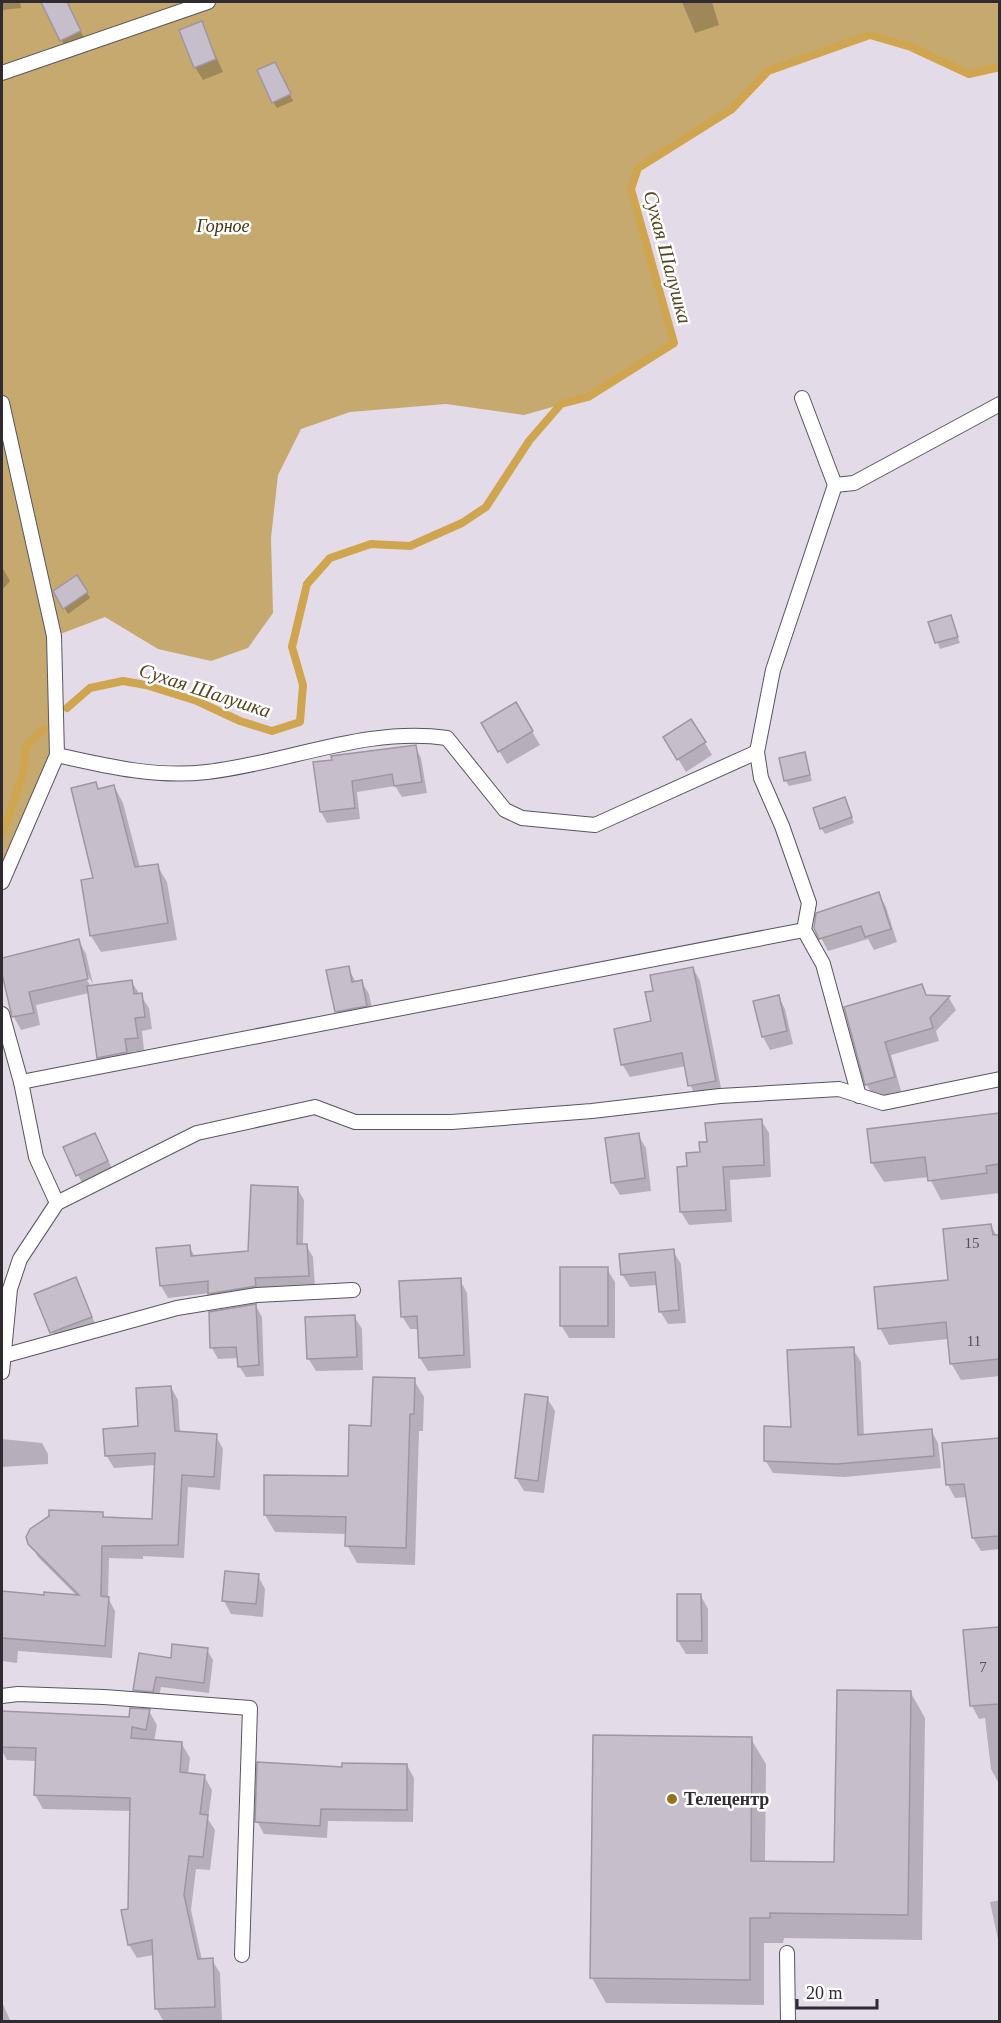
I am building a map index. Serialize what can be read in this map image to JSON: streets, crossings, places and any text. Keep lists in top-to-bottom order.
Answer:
{
  "water": ["Сухая Шалушка"],
  "parks": ["Горное"],
  "places": ["Телецентр"],
  "house_numbers": ["15", "11", "7"],
  "scale_bar": "20 m"
}
